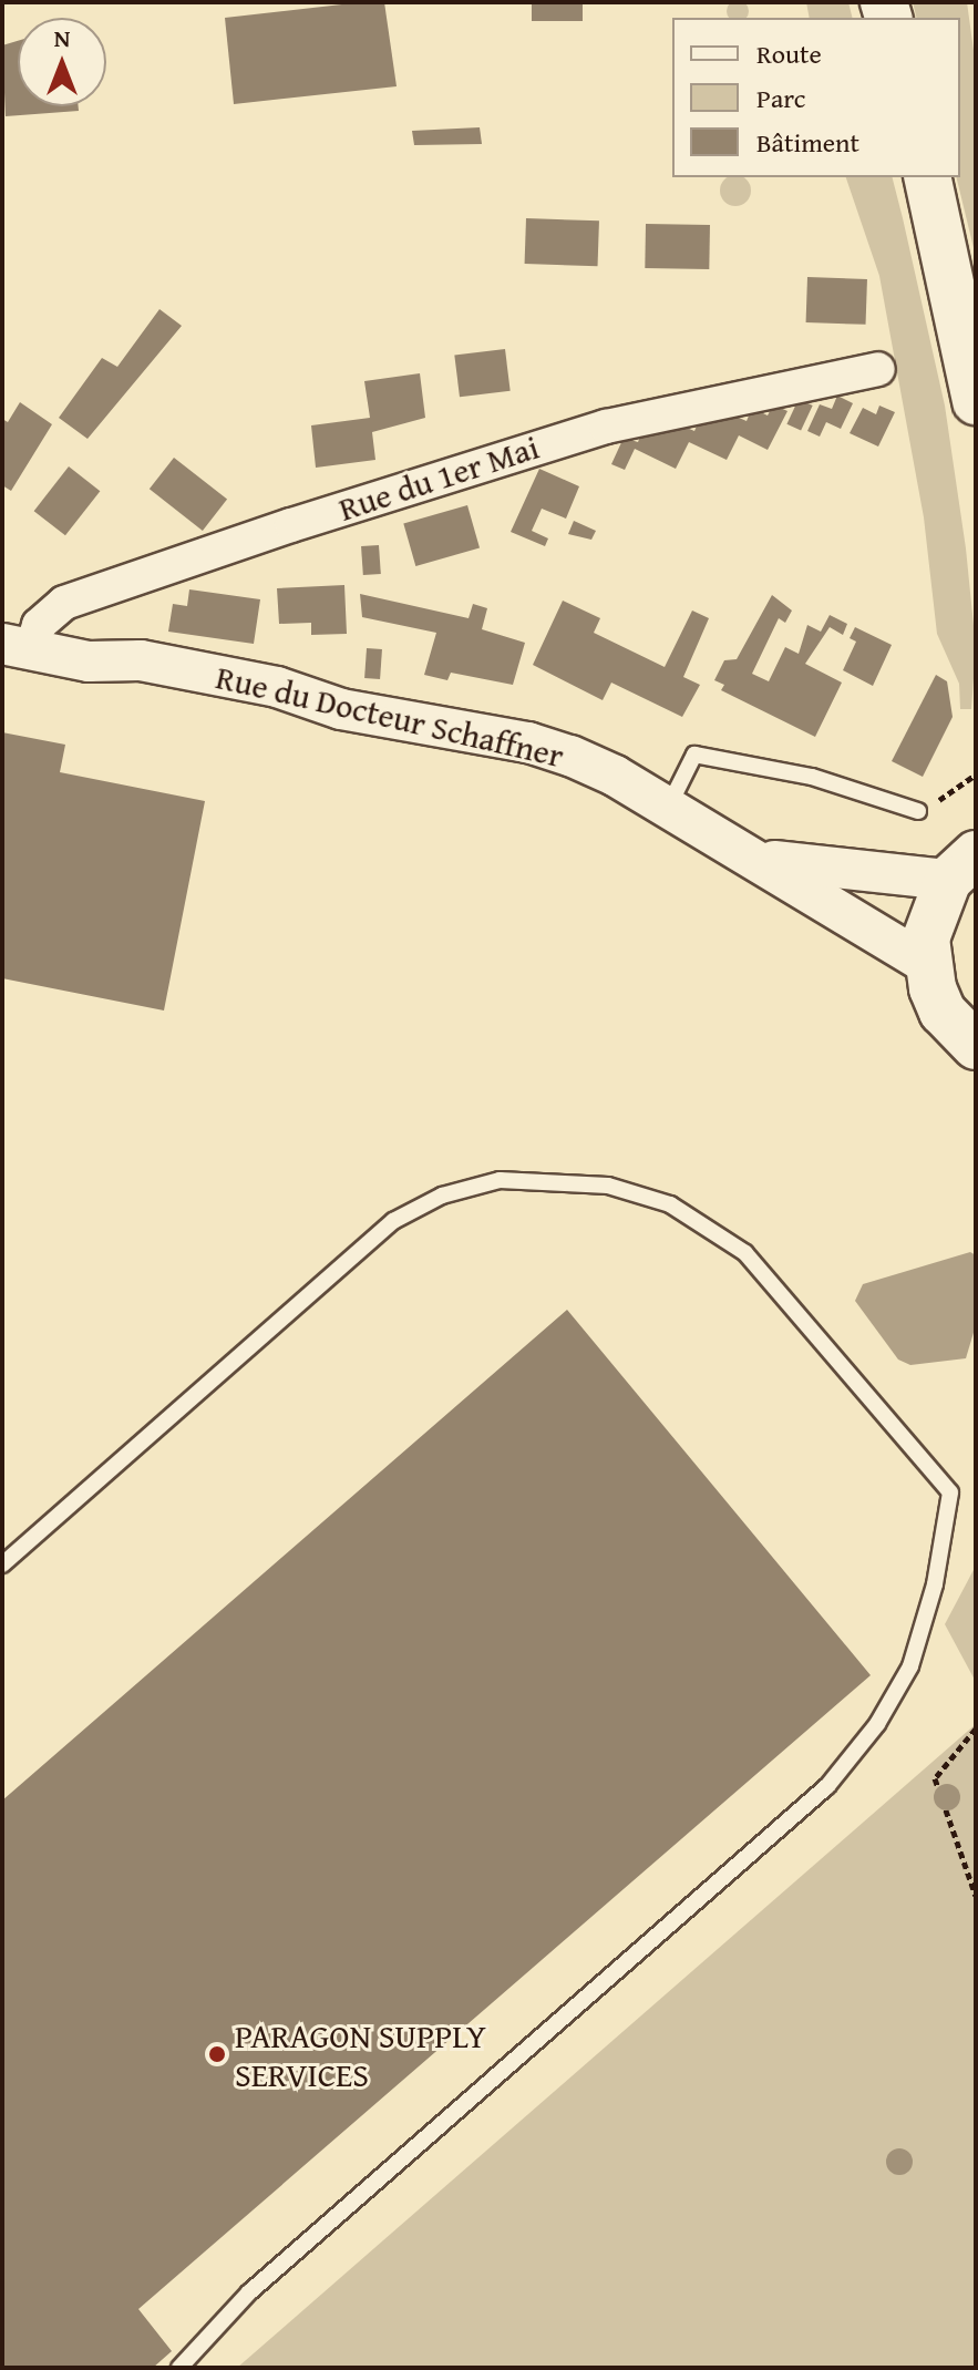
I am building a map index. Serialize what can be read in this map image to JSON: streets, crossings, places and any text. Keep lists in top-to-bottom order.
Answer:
{
  "streets": {
    "street": ["Rue du 1er Mai", "Rue du Docteur Schaffner"]
  },
  "crossings": [
    ["Rue du 1er Mai", "Rue du Docteur Schaffner"]
  ],
  "places": ["PARAGON SUPPLY SERVICES"],
  "legend": ["Route", "Parc", "Bâtiment"],
  "north": "top"
}
